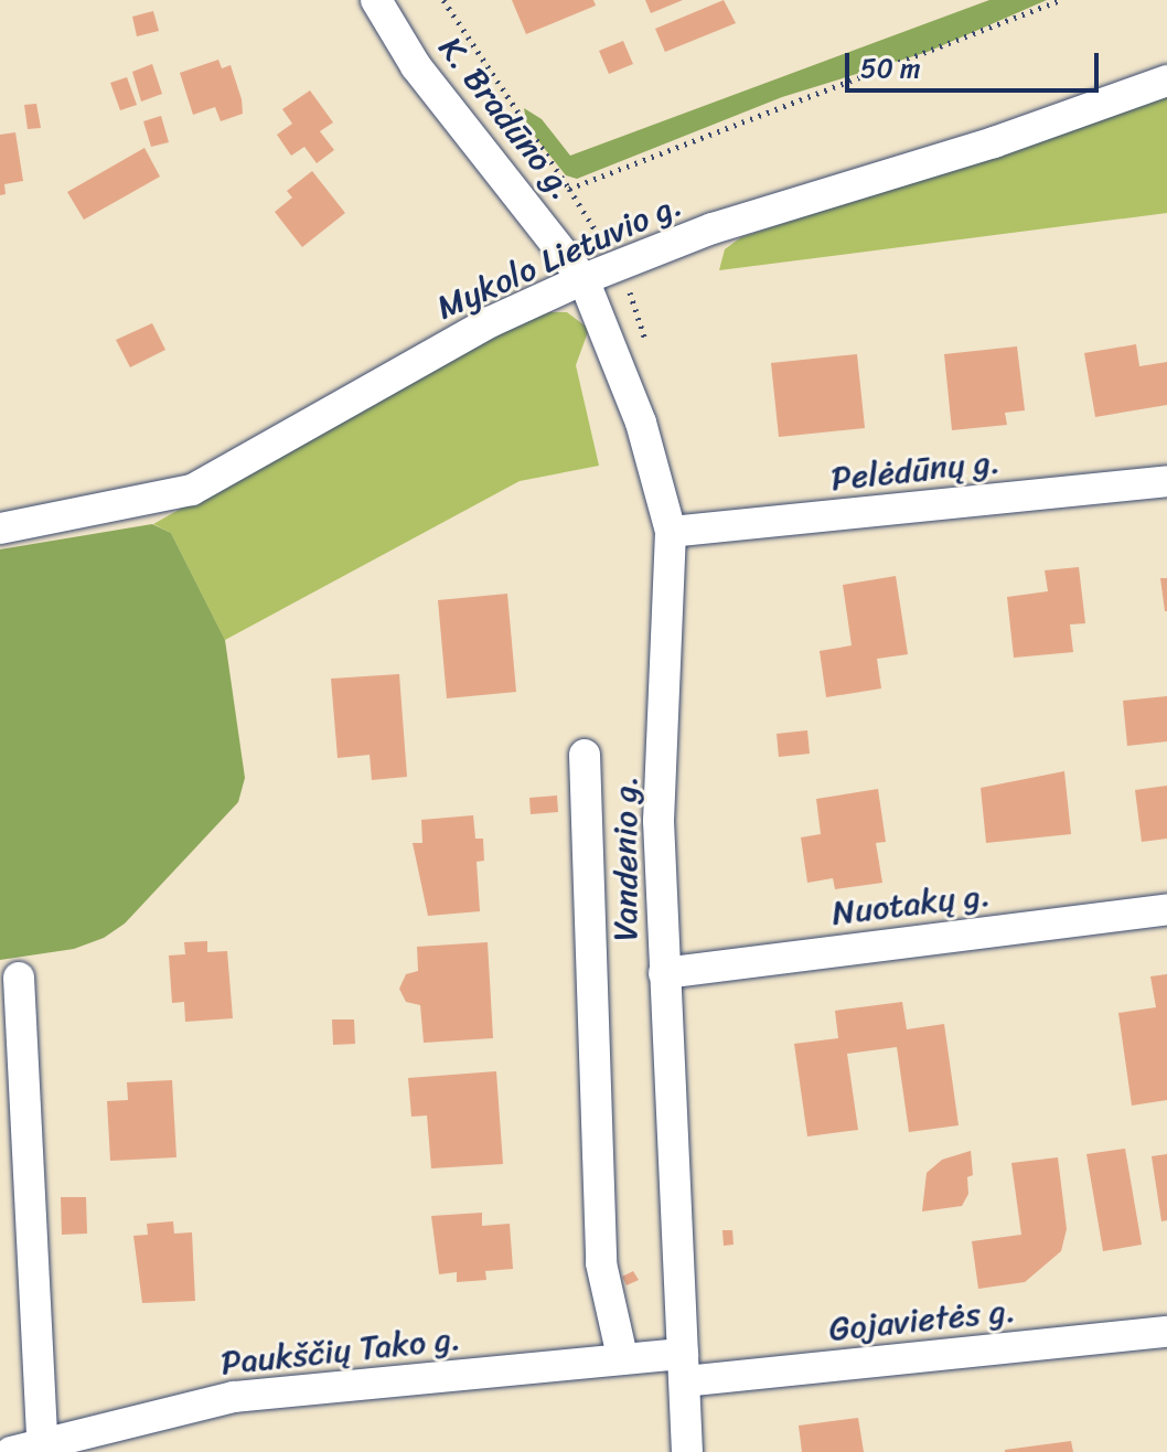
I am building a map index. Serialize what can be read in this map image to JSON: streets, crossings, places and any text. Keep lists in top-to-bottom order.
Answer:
{
  "streets": {
    "street": [
      "K. Bradūno g.",
      "Mykolo Lietuvio g.",
      "Pelėdūnų g.",
      "Vandenio g.",
      "Nuotakų g.",
      "Gojavietės g.",
      "Paukščių Tako g."
    ]
  },
  "crossings": [
    ["K. Bradūno g.", "Mykolo Lietuvio g."],
    ["K. Bradūno g.", "Vandenio g."],
    ["Mykolo Lietuvio g.", "Vandenio g."],
    ["Pelėdūnų g.", "Vandenio g."],
    ["Vandenio g.", "Nuotakų g."],
    ["Vandenio g.", "Gojavietės g."],
    ["Vandenio g.", "Paukščių Tako g."],
    ["Gojavietės g.", "Paukščių Tako g."]
  ],
  "scale_bar": "50 m"
}
